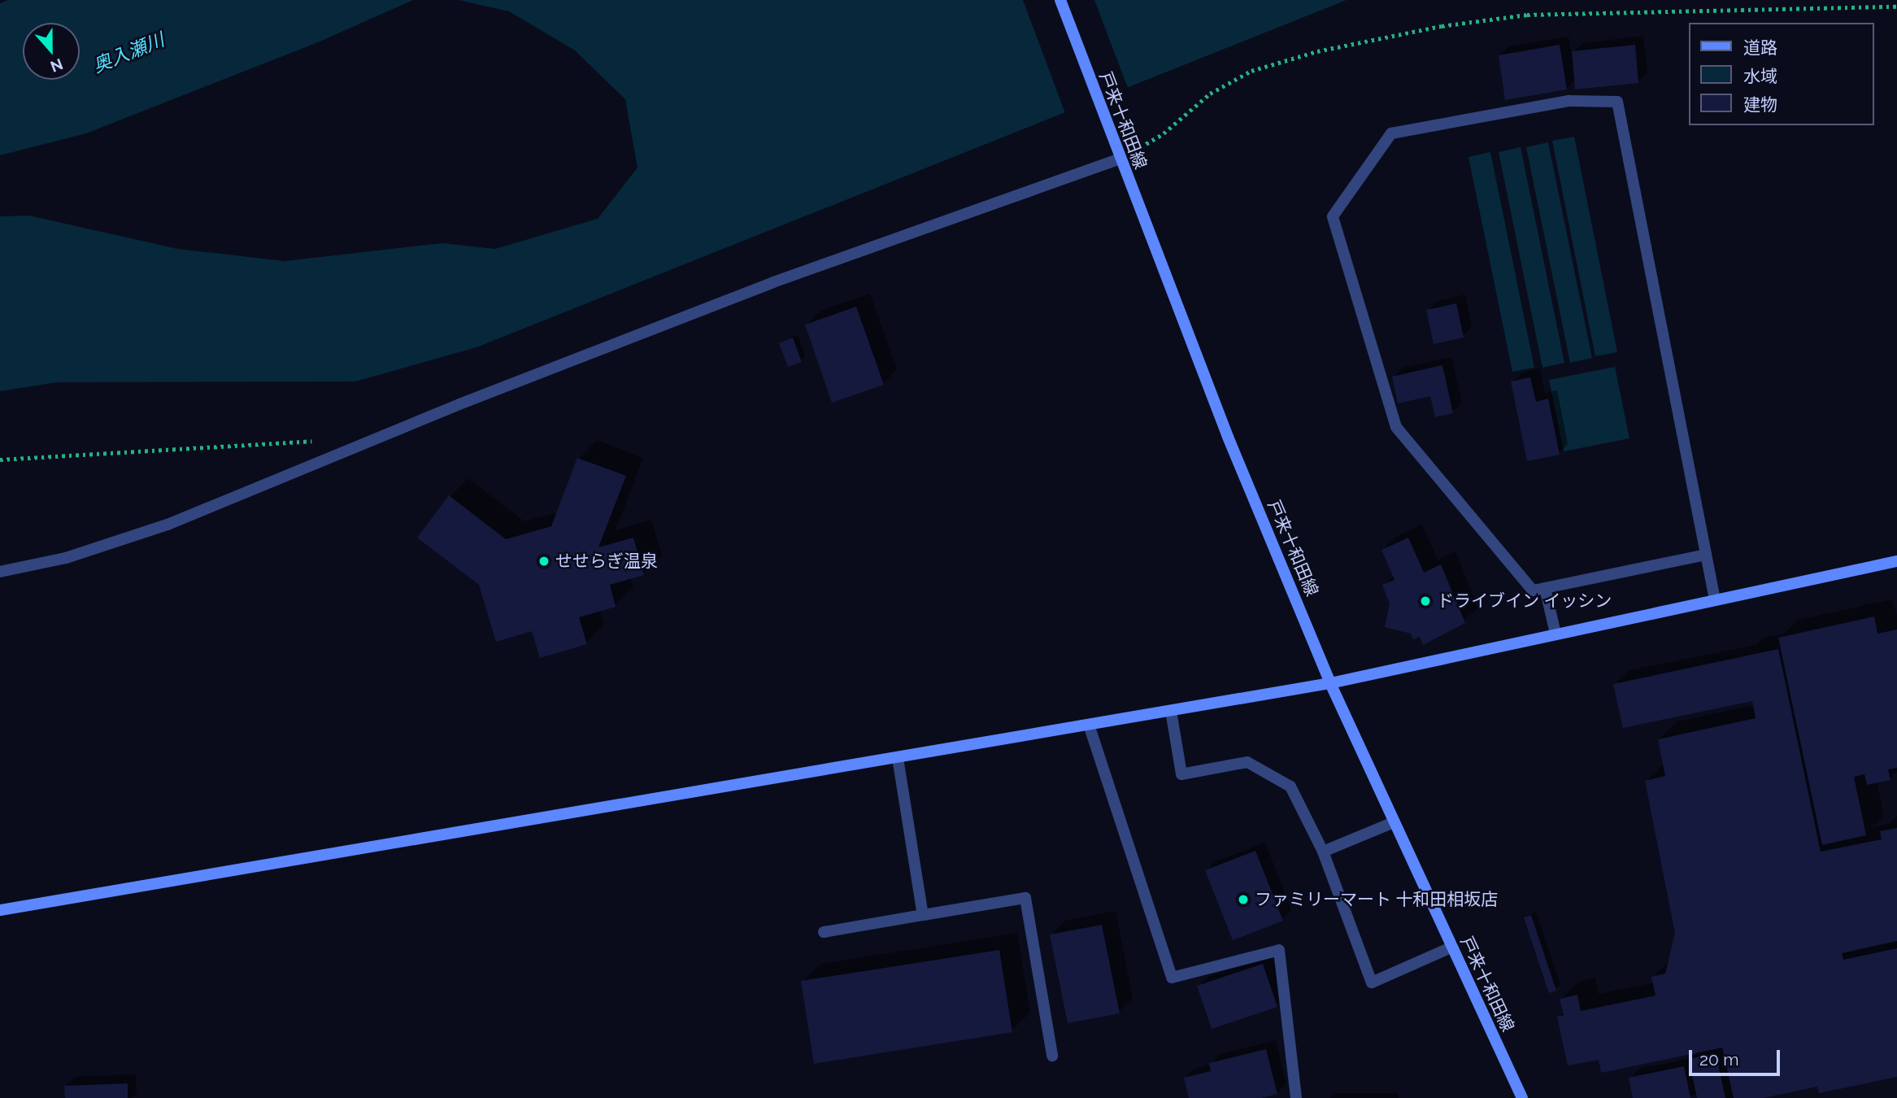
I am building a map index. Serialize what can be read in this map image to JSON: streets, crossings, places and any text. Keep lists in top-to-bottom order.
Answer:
{
  "streets": {
    "street": ["戸来十和田線"]
  },
  "water": ["奥入瀬川"],
  "places": ["せせらぎ温泉", "ドライブイン イッシン", "ファミリーマート 十和田相坂店"],
  "legend": ["道路", "水域", "建物"],
  "scale_bar": "20 m",
  "north": "bottom"
}
